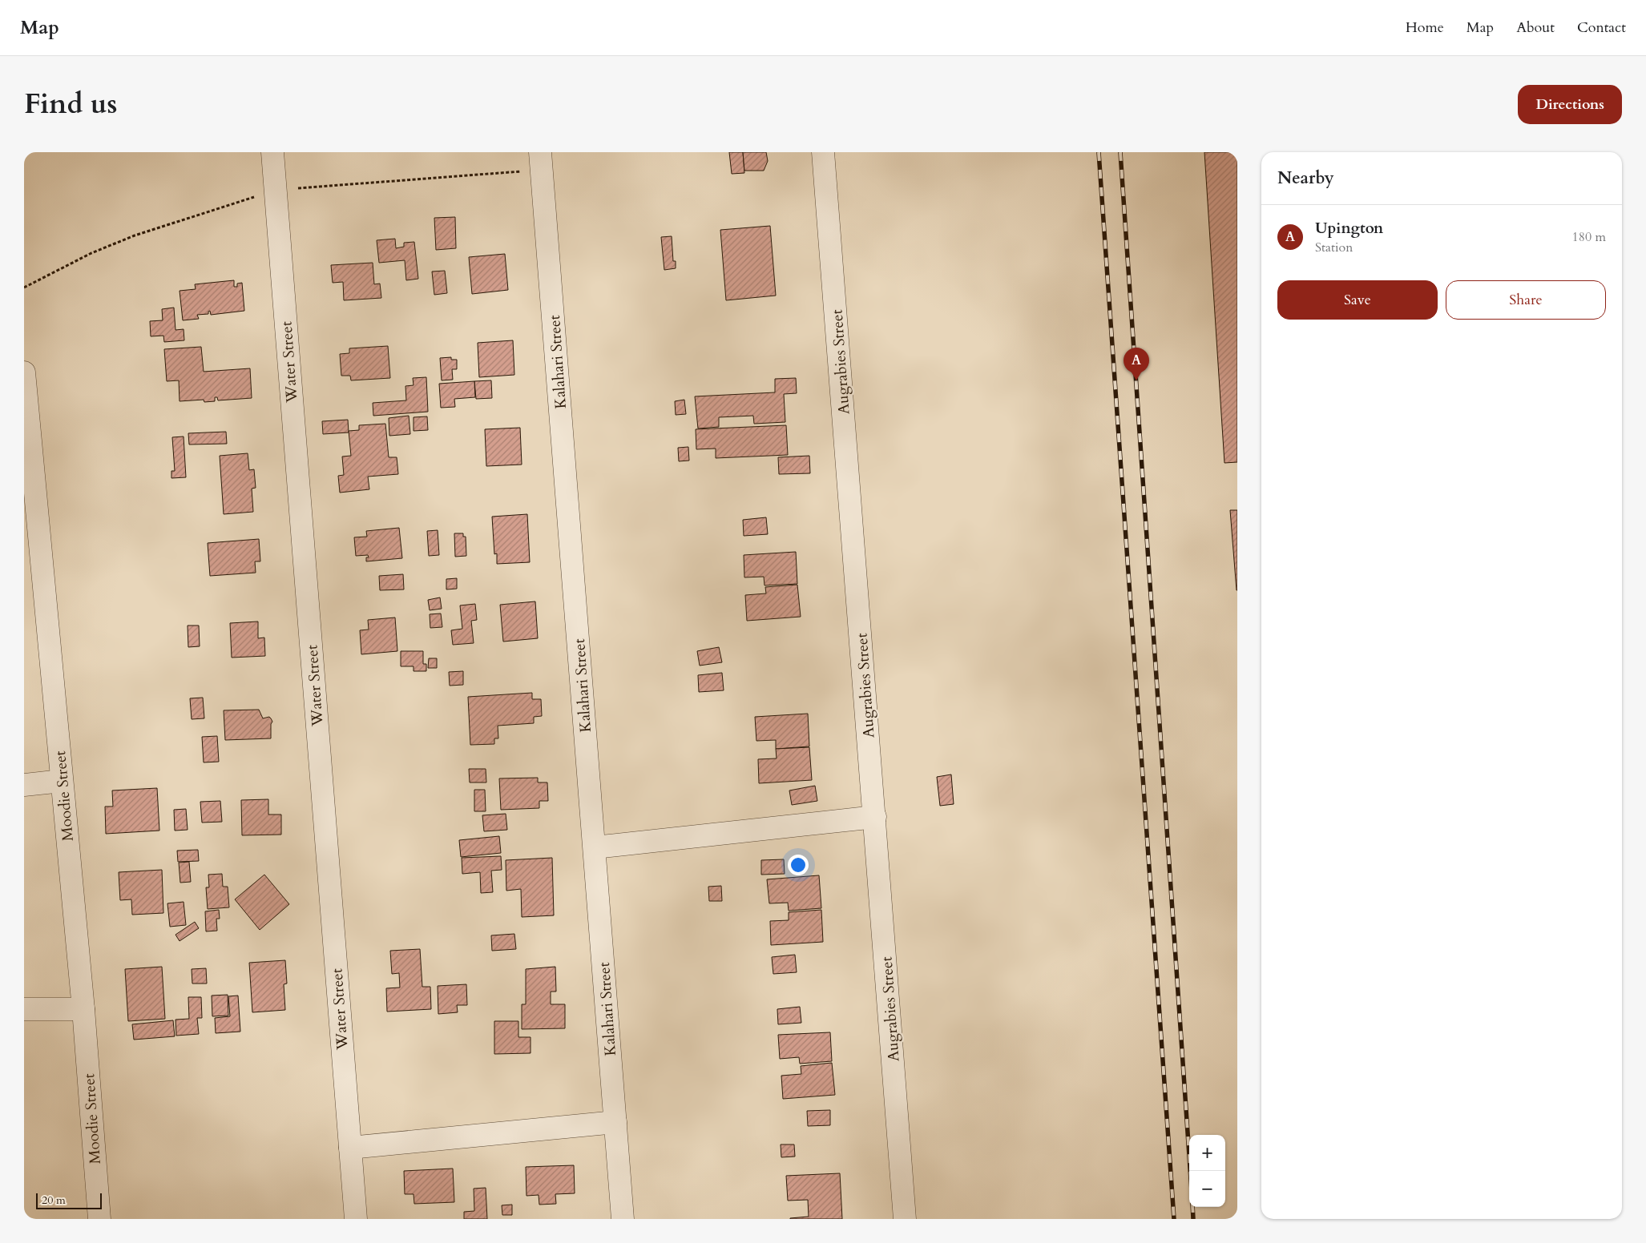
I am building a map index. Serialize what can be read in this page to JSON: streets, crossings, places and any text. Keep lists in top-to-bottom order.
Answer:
{
  "streets": {
    "street": [
      "Water Street",
      "Kalahari Street",
      "Augrabies Street",
      "Moodie Street"
    ]
  },
  "scale_bar": "20 m",
  "page": {
    "header": "Map",
    "nav": [
      "Home",
      "Map",
      "About",
      "Contact"
    ],
    "title": "Find us",
    "buttons": [
      "Directions",
      ["Save", "Share"]
    ],
    "heading": "Nearby",
    "list": [
      {
        "mark": "A",
        "name": "Upington",
        "note": "Station",
        "value": "180 m"
      }
    ],
    "pins": "A",
    "map_buttons": ["+", "−"],
    "scale": "20 m"
  }
}
